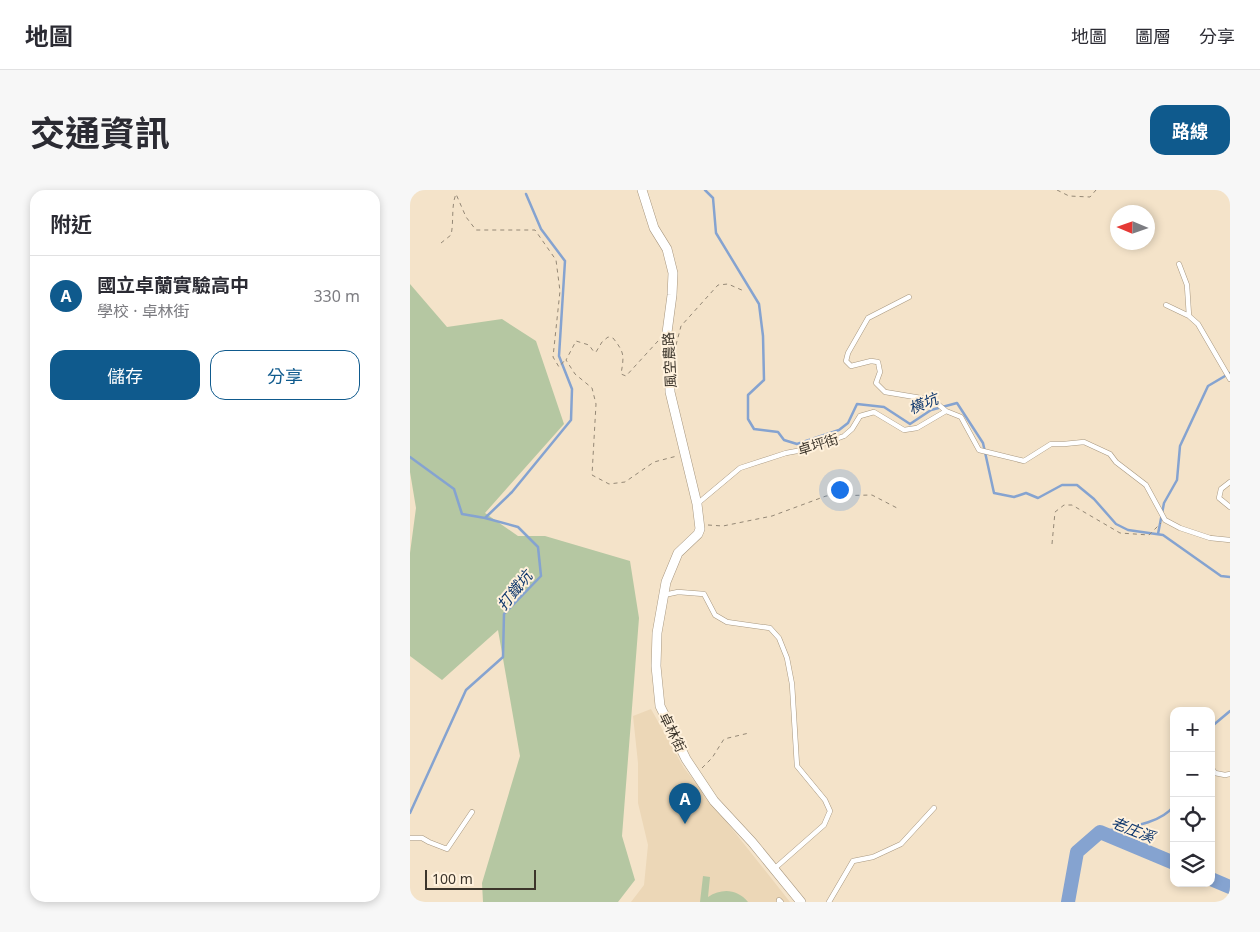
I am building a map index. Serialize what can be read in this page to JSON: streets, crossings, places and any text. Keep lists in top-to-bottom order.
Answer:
{
  "streets": {
    "street": ["風空農路", "卓林街"],
    "lane": ["卓坪街"]
  },
  "crossings": [
    ["風空農路", "卓坪街"]
  ],
  "water": ["橫坑", "打鐵坑", "老庄溪"],
  "scale_bar": "100 m",
  "north": "left",
  "page": {
    "header": "地圖",
    "nav": ["地圖", "圖層", "分享"],
    "title": "交通資訊",
    "buttons": [
      "路線",
      ["儲存", "分享"]
    ],
    "heading": "附近",
    "list": [
      {
        "mark": "A",
        "name": "國立卓蘭實驗高中",
        "note": "學校 · 卓林街",
        "value": "330 m"
      }
    ],
    "map_buttons": ["+", "−"],
    "pins": "A",
    "scale": "100 m"
  }
}
